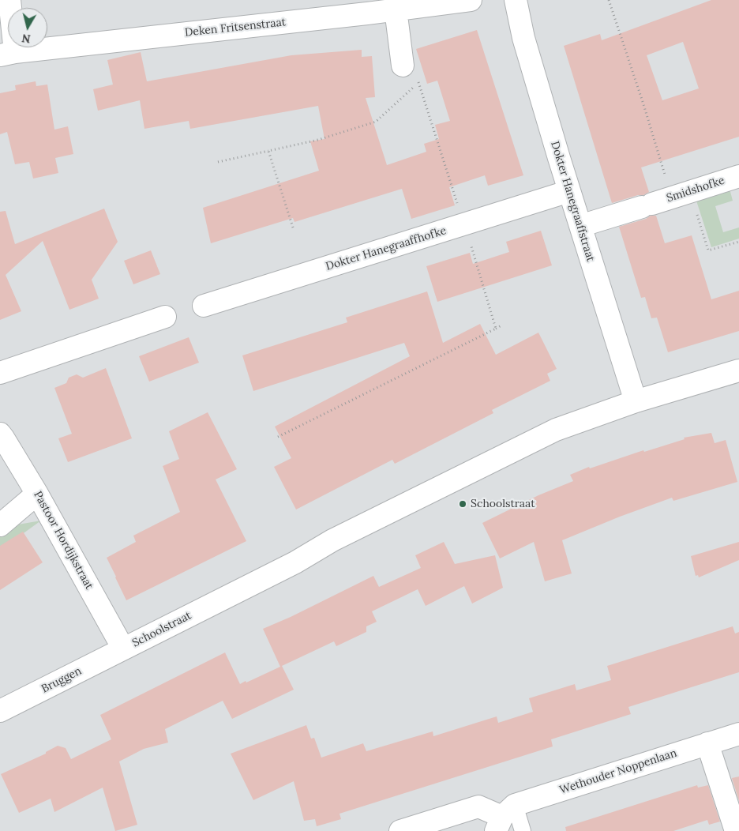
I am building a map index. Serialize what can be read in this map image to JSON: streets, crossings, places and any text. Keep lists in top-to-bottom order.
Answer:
{
  "streets": {
    "street": [
      "Deken Fritsenstraat",
      "Smidshofke",
      "Dokter Hanegraaffstraat",
      "Dokter Hanegraaffhofke",
      "Pastoor Hordijkstraat",
      "Schoolstraat",
      "Bruggen",
      "Wethouder Noppenlaan"
    ]
  },
  "crossings": [
    ["Smidshofke", "Dokter Hanegraaffstraat"],
    ["Dokter Hanegraaffstraat", "Dokter Hanegraaffhofke"],
    ["Dokter Hanegraaffstraat", "Schoolstraat"],
    ["Pastoor Hordijkstraat", "Schoolstraat"],
    ["Pastoor Hordijkstraat", "Bruggen"],
    ["Schoolstraat", "Bruggen"]
  ],
  "places": ["Schoolstraat"],
  "north": "bottom"
}
